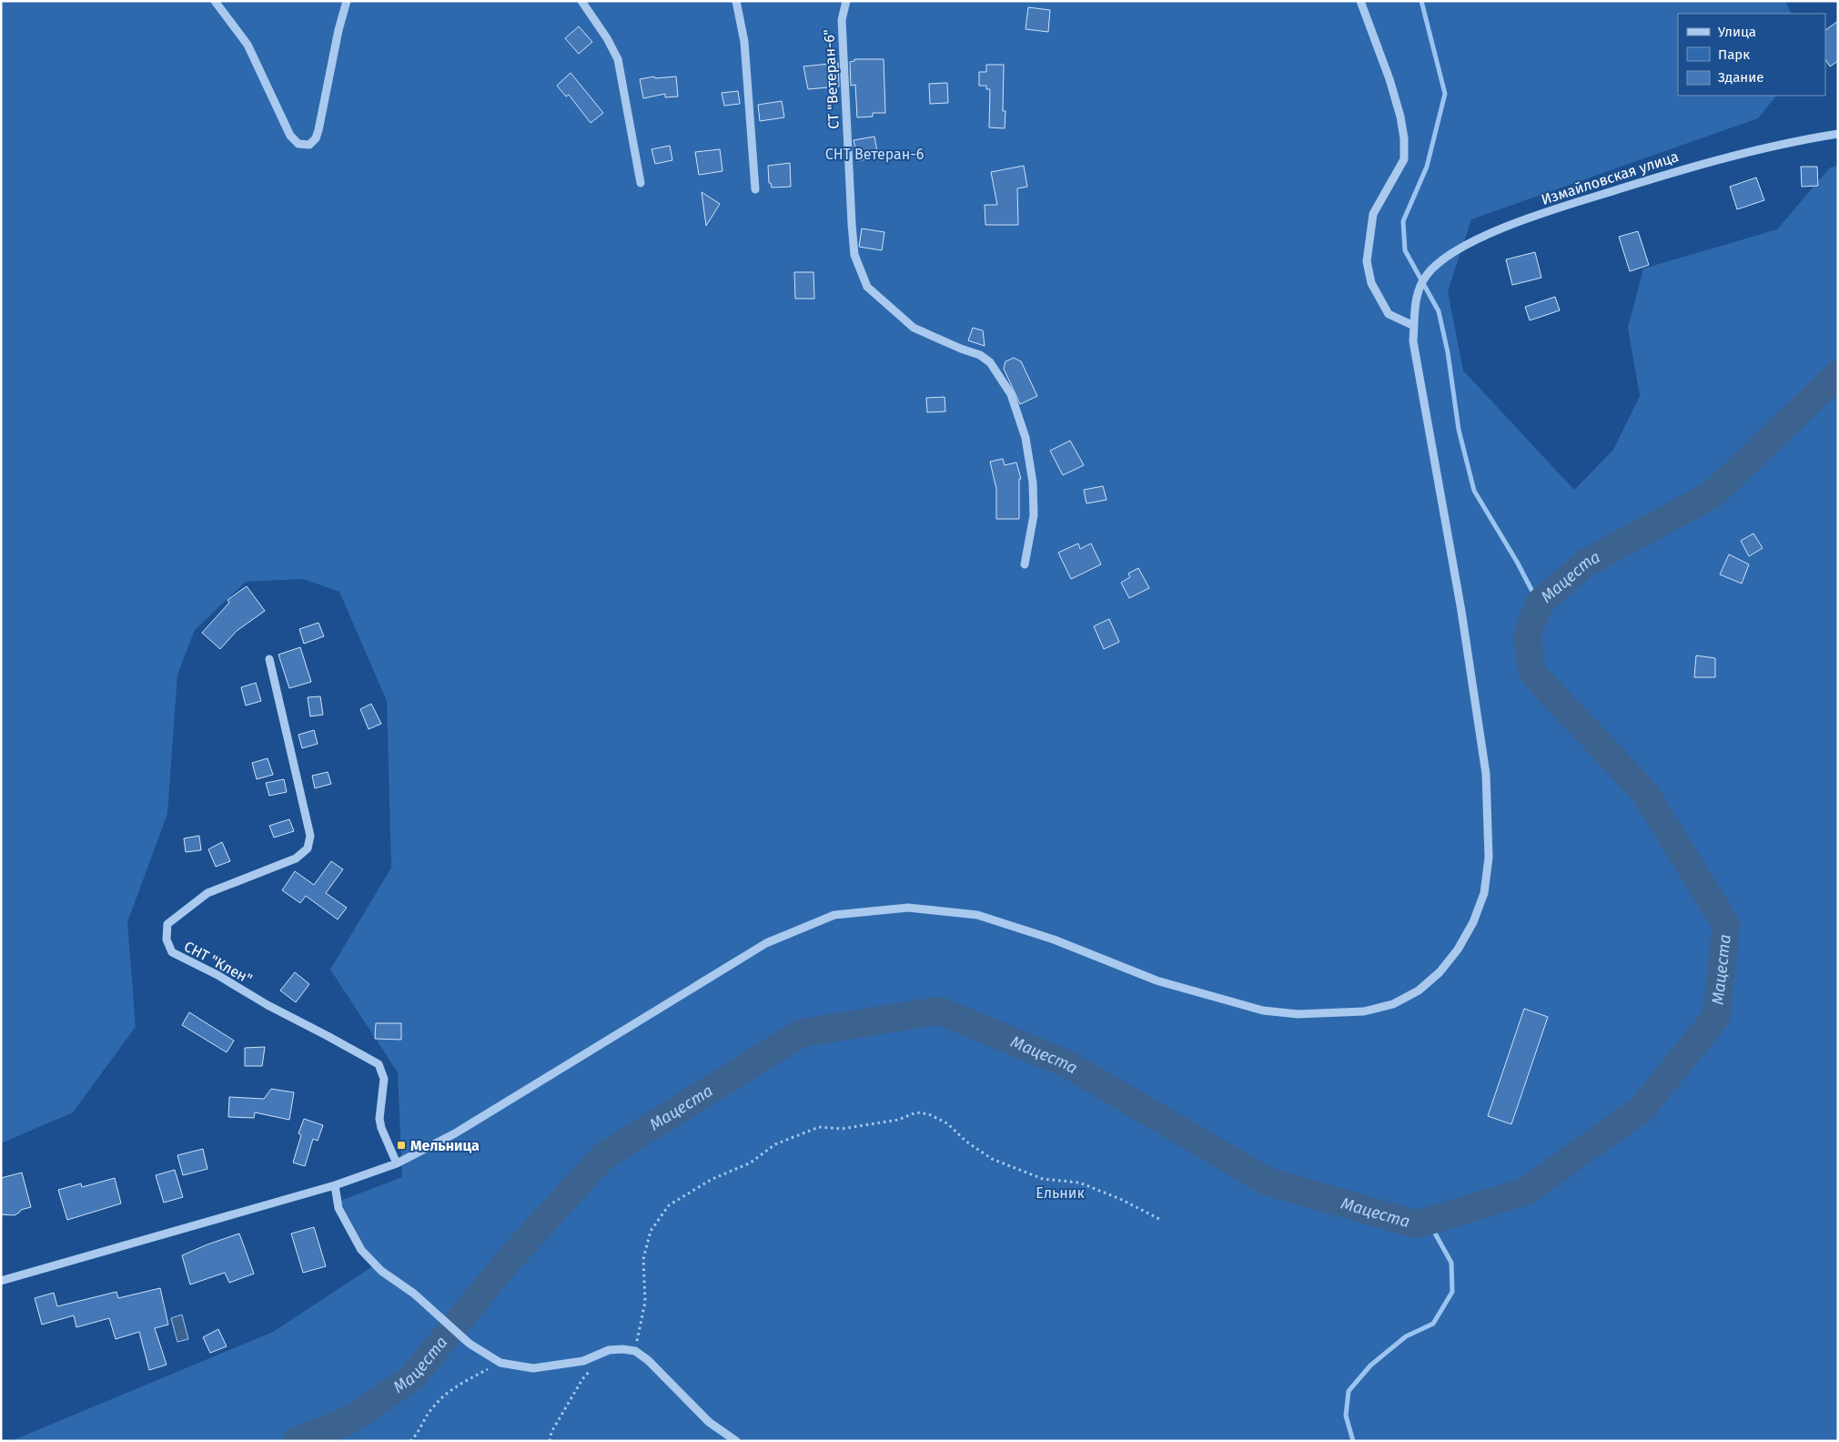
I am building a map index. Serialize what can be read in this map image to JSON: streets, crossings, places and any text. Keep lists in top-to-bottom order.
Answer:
{
  "streets": {
    "street": ["СТ \"Ветеран-6\"", "Измайловская улица", "СНТ \"Клен\""]
  },
  "crossings": [
    ["Измайловская улица", "СНТ \"Клен\""]
  ],
  "water": ["Мацеста"],
  "parks": ["СНТ Ветеран-6", "Ельник"],
  "places": {
    "transit": ["Мельница"]
  },
  "legend": ["Улица", "Парк", "Здание"]
}
